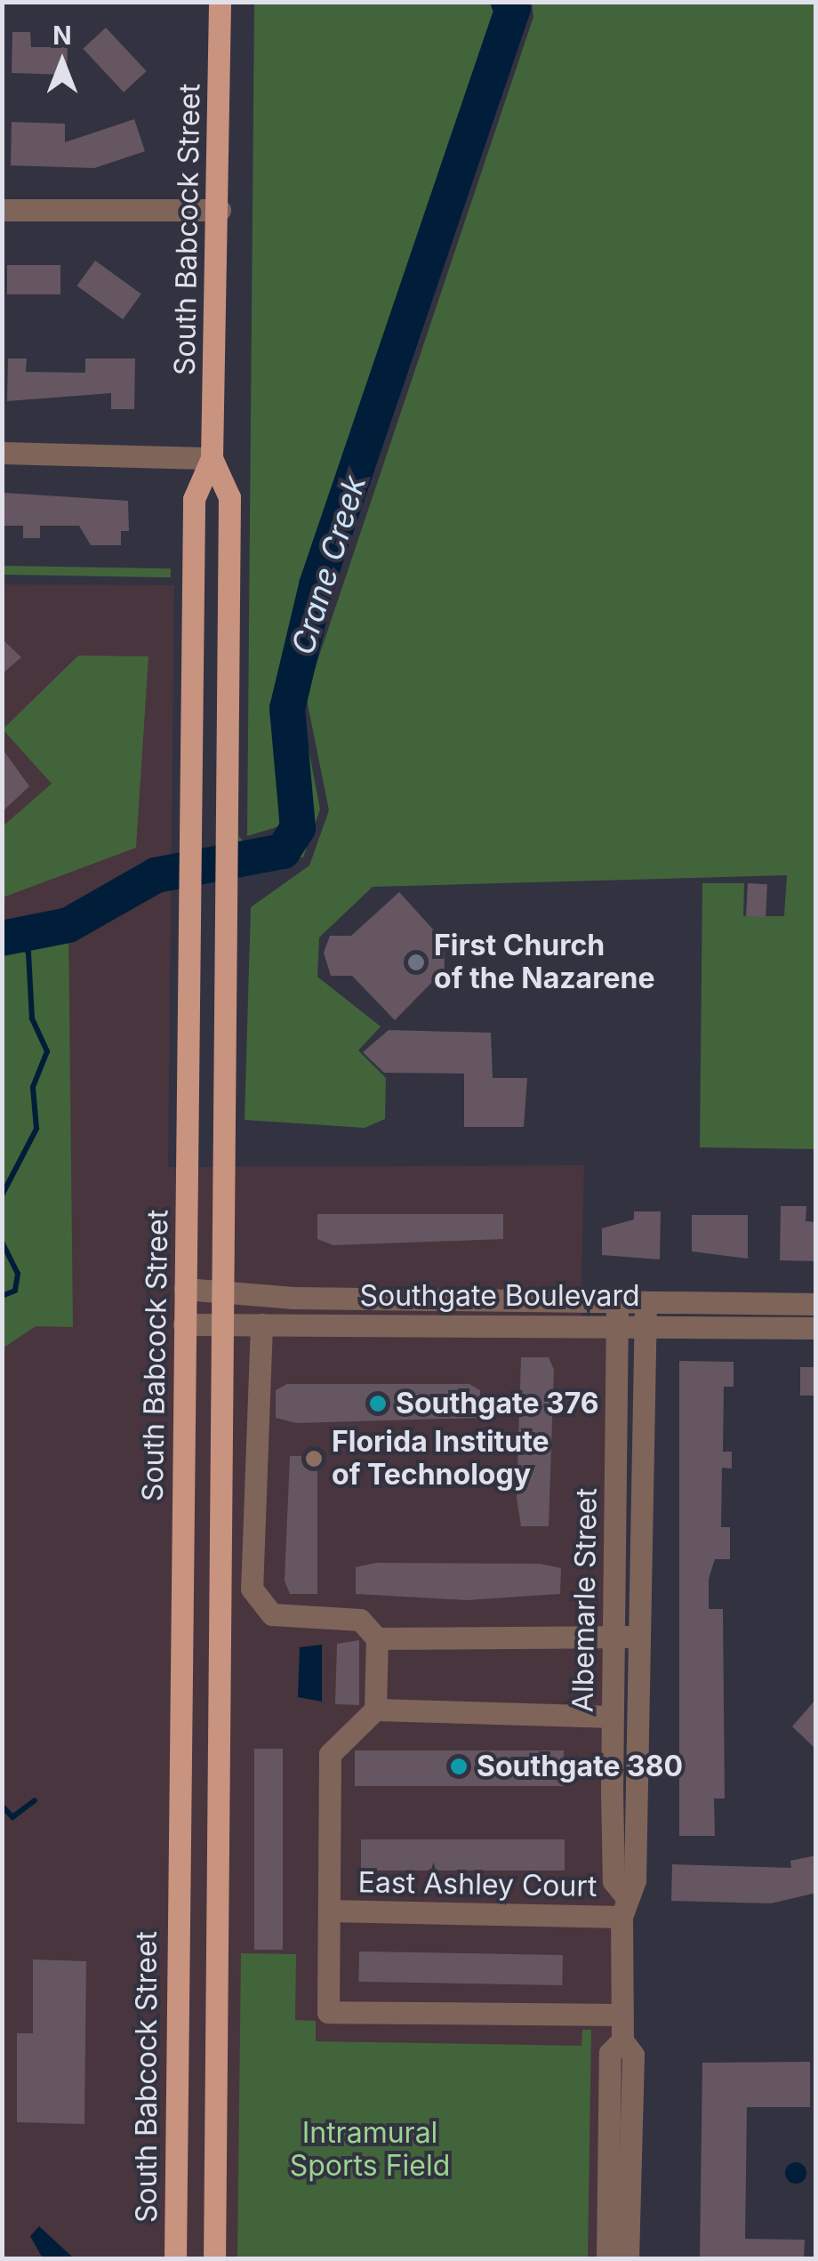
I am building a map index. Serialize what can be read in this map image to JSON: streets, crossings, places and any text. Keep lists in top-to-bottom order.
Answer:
{
  "streets": {
    "main road": ["South Babcock Street"],
    "street": ["Southgate Boulevard", "Albemarle Street", "East Ashley Court"]
  },
  "crossings": [
    ["South Babcock Street", "Southgate Boulevard"],
    ["Southgate Boulevard", "Albemarle Street"],
    ["Albemarle Street", "East Ashley Court"]
  ],
  "water": ["Crane Creek"],
  "parks": ["Intramural Sports Field"],
  "places": [
    "First Church of the Nazarene",
    "Southgate 376",
    "Florida Institute of Technology",
    "Southgate 380"
  ],
  "north": "top"
}
